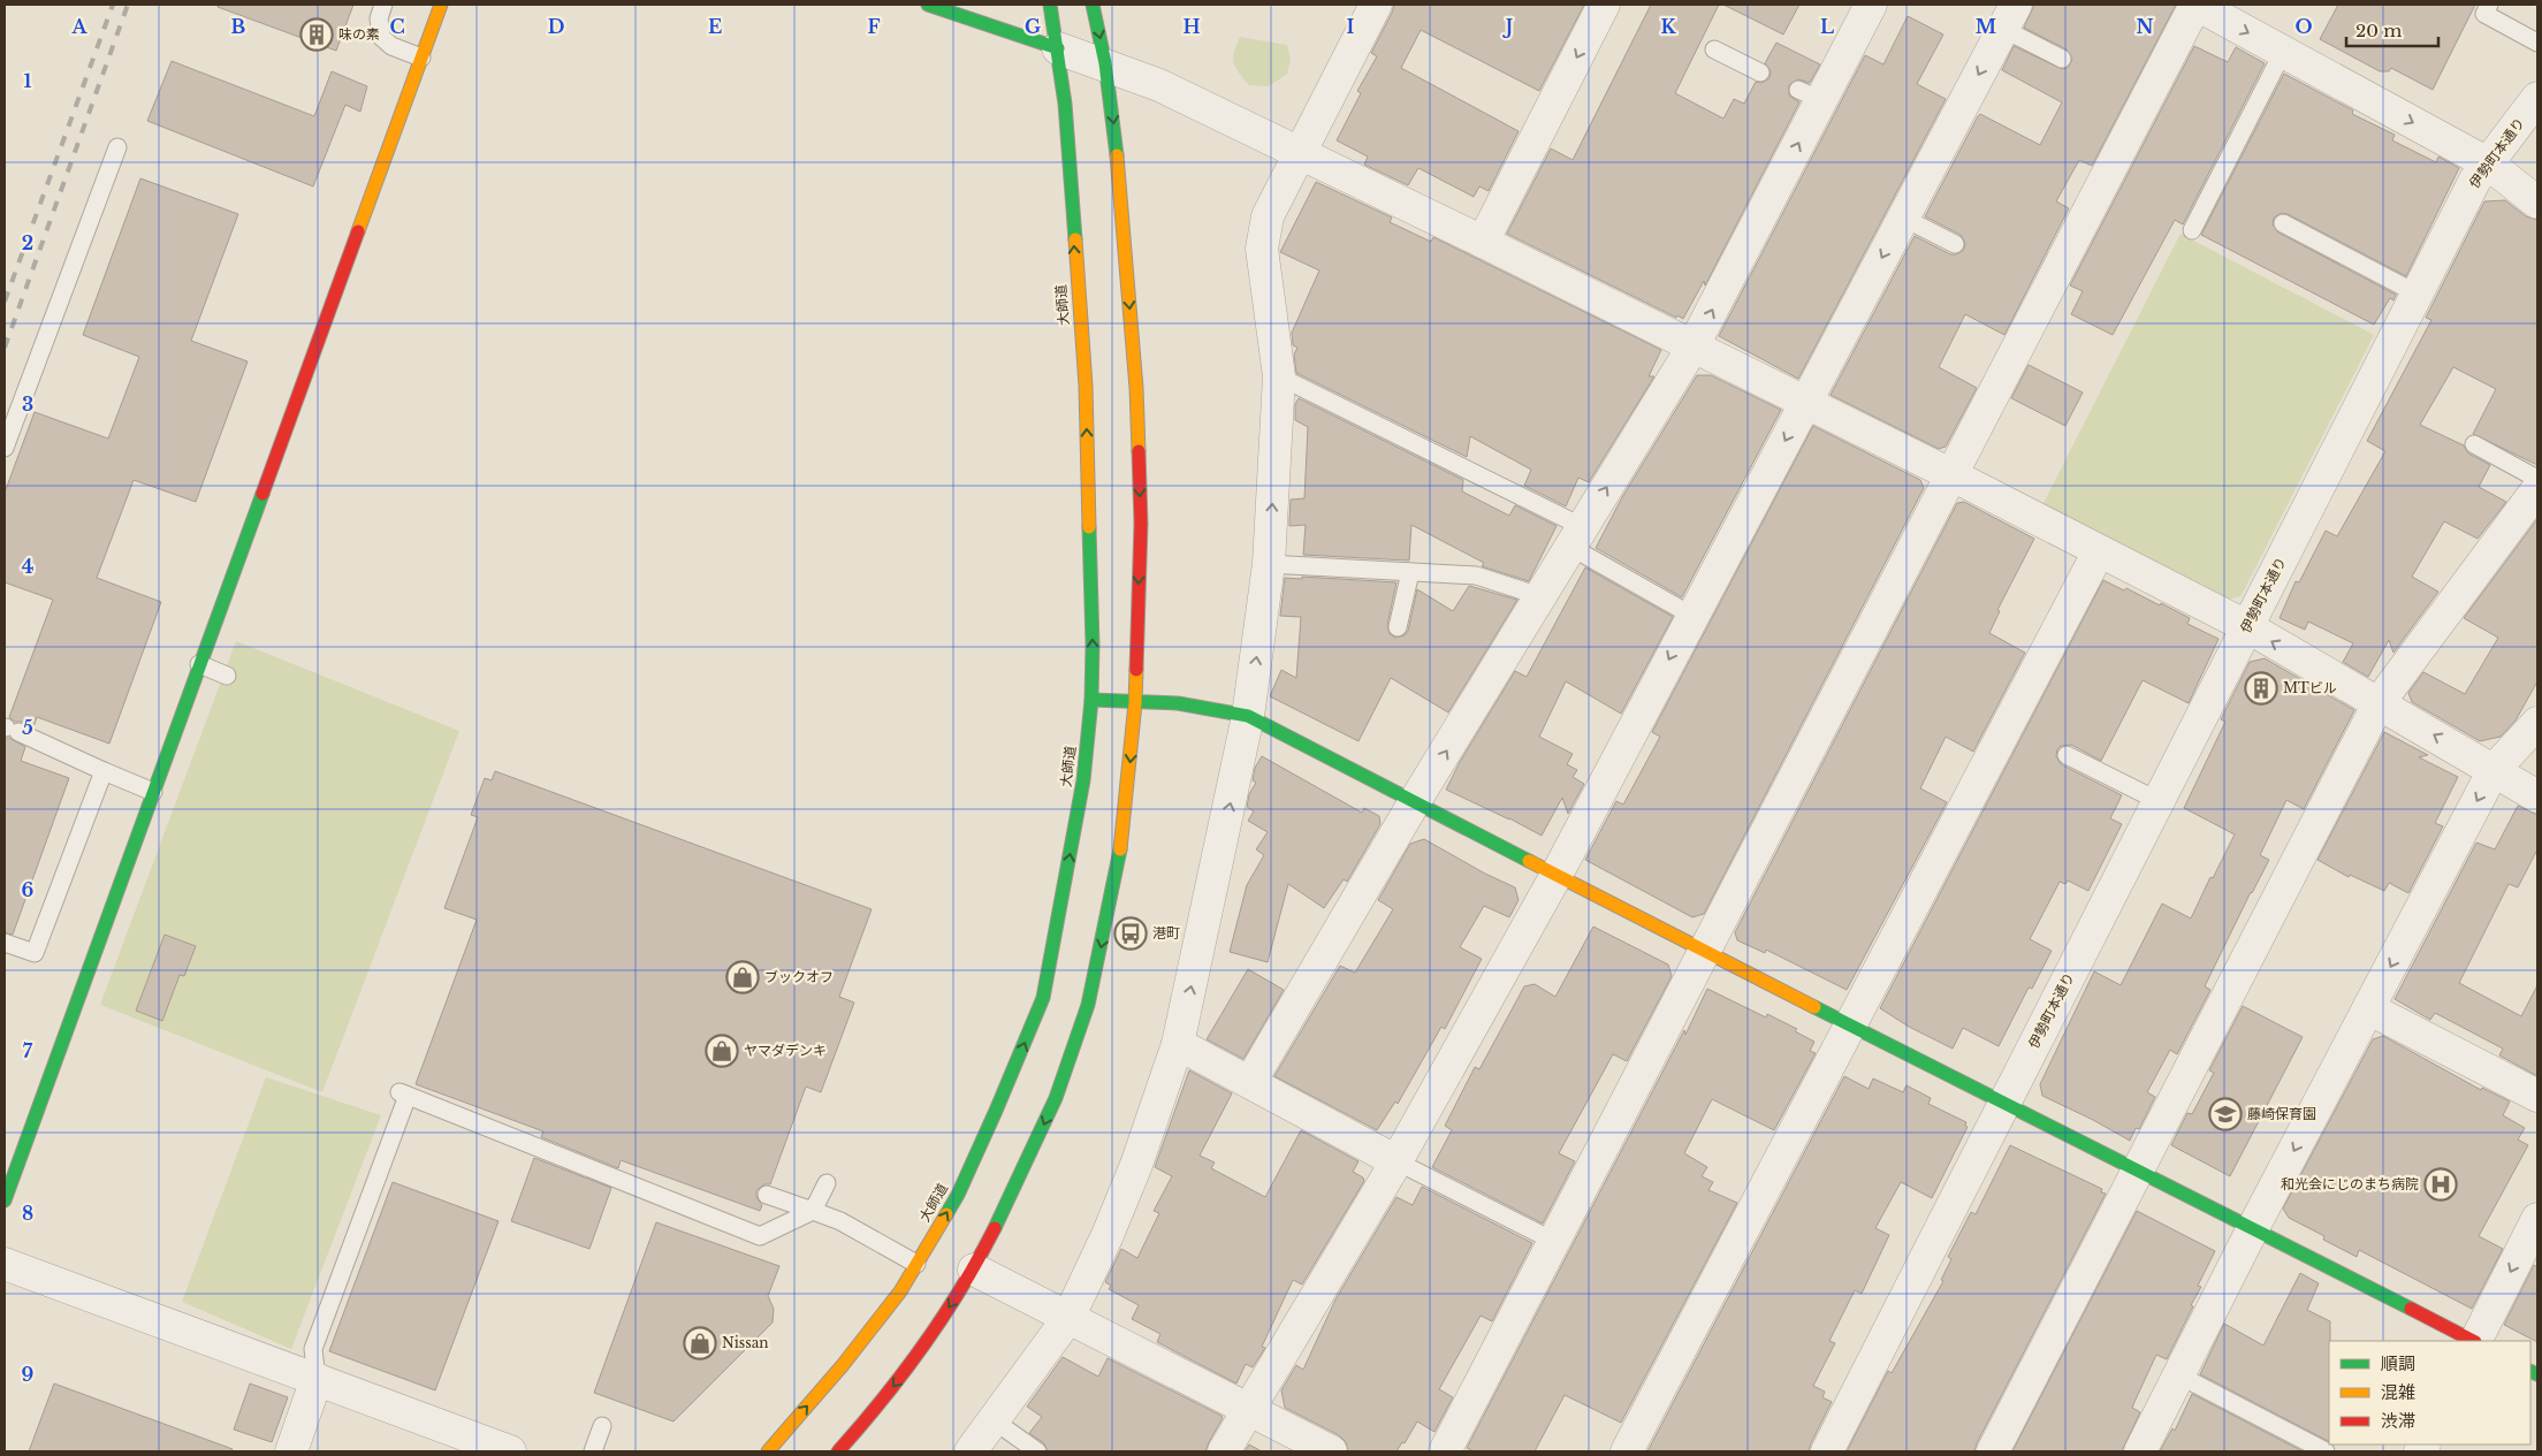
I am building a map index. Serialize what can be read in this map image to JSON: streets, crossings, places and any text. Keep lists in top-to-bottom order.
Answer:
{
  "streets": {
    "main road": ["大師道"],
    "street": ["伊勢町本通り"]
  },
  "places": {
    "building": ["味の素", "MTビル"],
    "bus stop": ["港町"],
    "shop": ["ブックオフ", "ヤマダデンキ", "Nissan"],
    "school or university": ["藤崎保育園"],
    "hospital": ["和光会にじのまち病院"]
  },
  "legend": ["順調", "混雑", "渋滞"],
  "scale_bar": "20 m",
  "grid": {
    "columns": [
      "A",
      "B",
      "C",
      "D",
      "E",
      "F",
      "G",
      "H",
      "I",
      "J",
      "K",
      "L",
      "M",
      "N",
      "O"
    ],
    "rows": [
      "1",
      "2",
      "3",
      "4",
      "5",
      "6",
      "7",
      "8",
      "9"
    ]
  }
}
